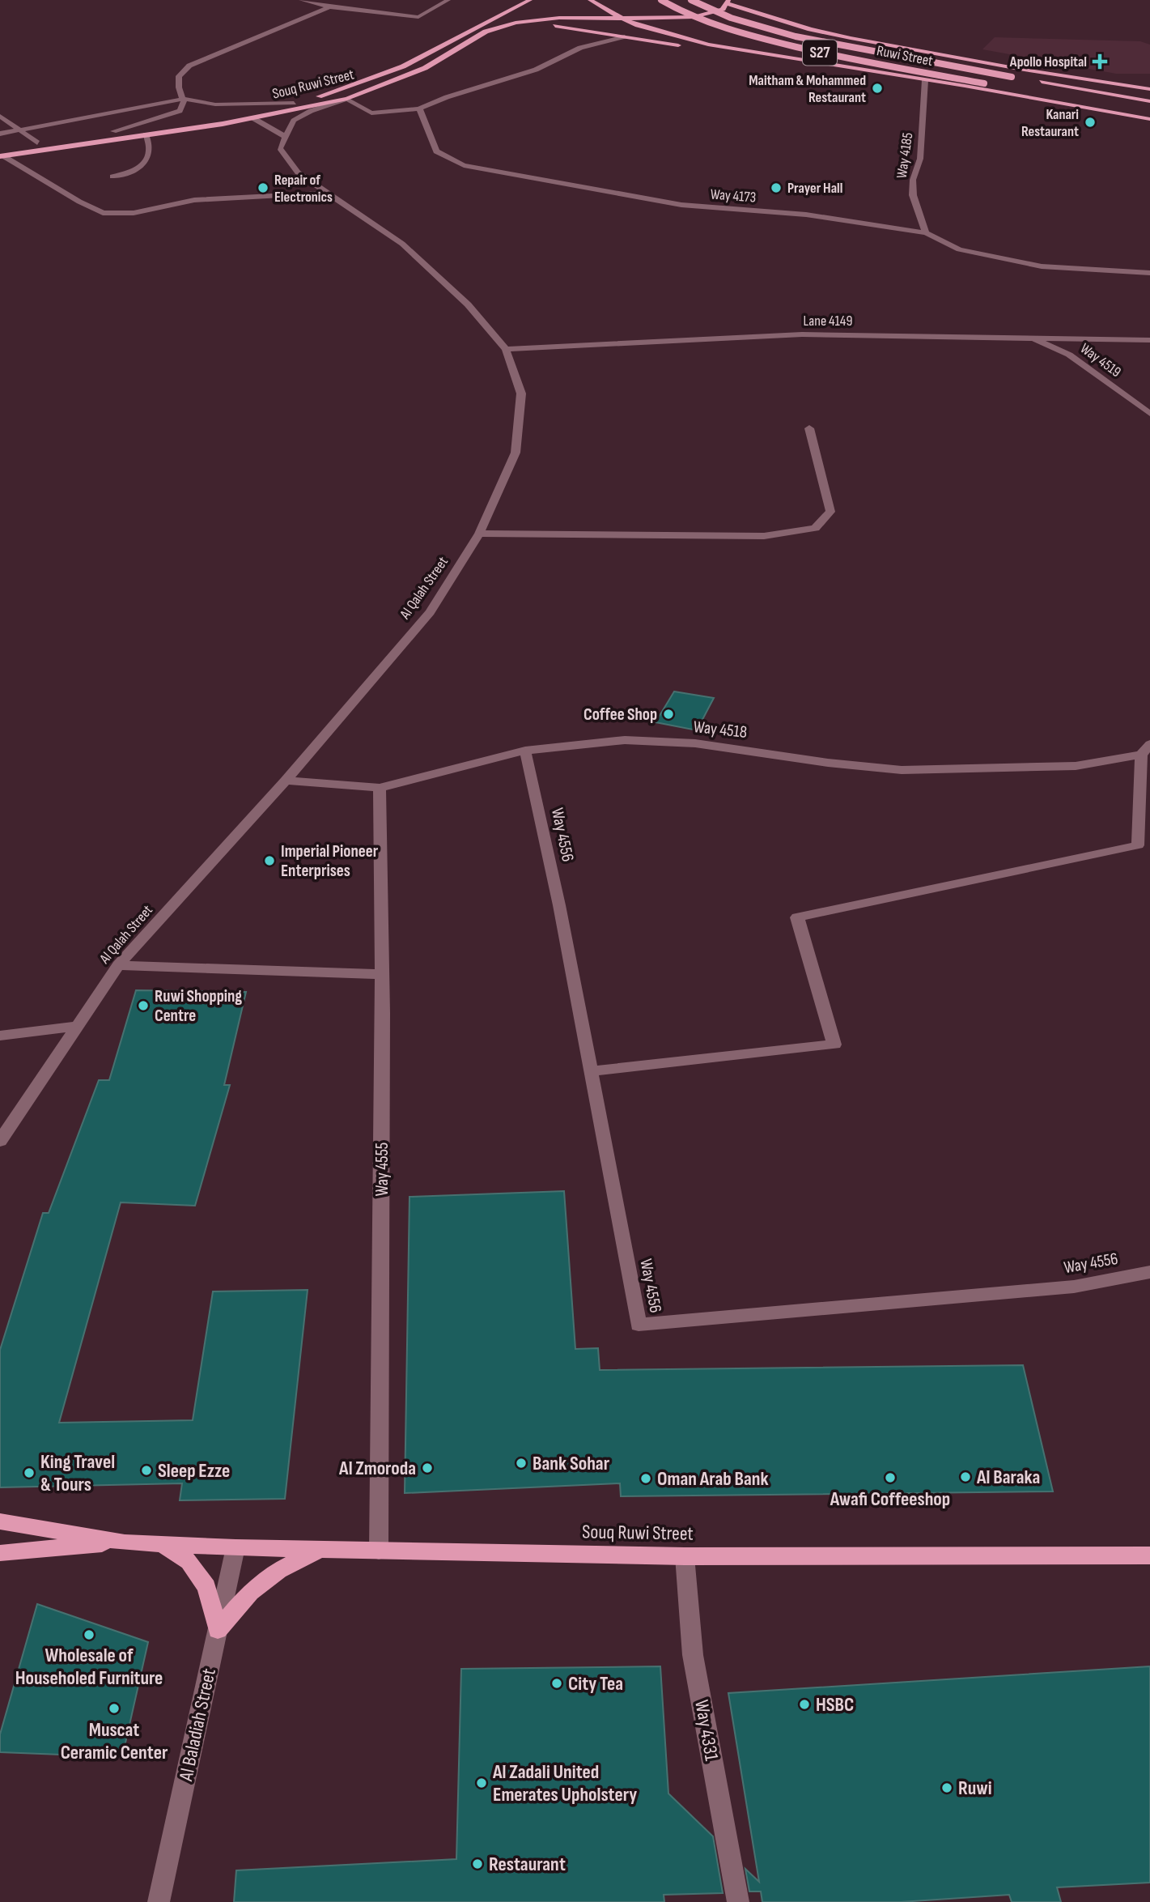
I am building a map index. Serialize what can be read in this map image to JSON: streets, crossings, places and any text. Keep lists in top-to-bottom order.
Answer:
{
  "streets": {
    "main road": ["S27", "Ruwi Street", "Souq Ruwi Street"],
    "street": [
      "Way 4185",
      "Way 4173",
      "Lane 4149",
      "Way 4519",
      "Al Qalah Street",
      "Way 4518",
      "Way 4556",
      "Way 4555",
      "Al Baladiah Street",
      "Way 4331"
    ]
  },
  "crossings": [
    ["Souq Ruwi Street", "Way 4555"],
    ["Souq Ruwi Street", "Al Baladiah Street"],
    ["Souq Ruwi Street", "Way 4331"],
    ["Way 4185", "Way 4173"],
    ["Lane 4149", "Way 4519"],
    ["Lane 4149", "Al Qalah Street"],
    ["Al Qalah Street", "Way 4518"],
    ["Way 4518", "Way 4556"],
    ["Way 4518", "Way 4555"]
  ],
  "places": {
    "health": ["Apollo Hospital"],
    "other": [
      "Maitham & Mohammed Restaurant",
      "Kanari Restaurant",
      "Repair of Electronics",
      "Prayer Hall",
      "Coffee Shop",
      "Imperial Pioneer Enterprises",
      "Ruwi Shopping Centre",
      "Bank Sohar",
      "Al Zmoroda",
      "Sleep Ezze",
      "King Travel & Tours",
      "Al Baraka",
      "Awafi Coffeeshop",
      "Oman Arab Bank",
      "Wholesale of Householed Furniture",
      "City Tea",
      "HSBC",
      "Muscat Ceramic Center",
      "Al Zadali United Emerates Upholstery",
      "Ruwi",
      "Restaurant"
    ]
  }
}
